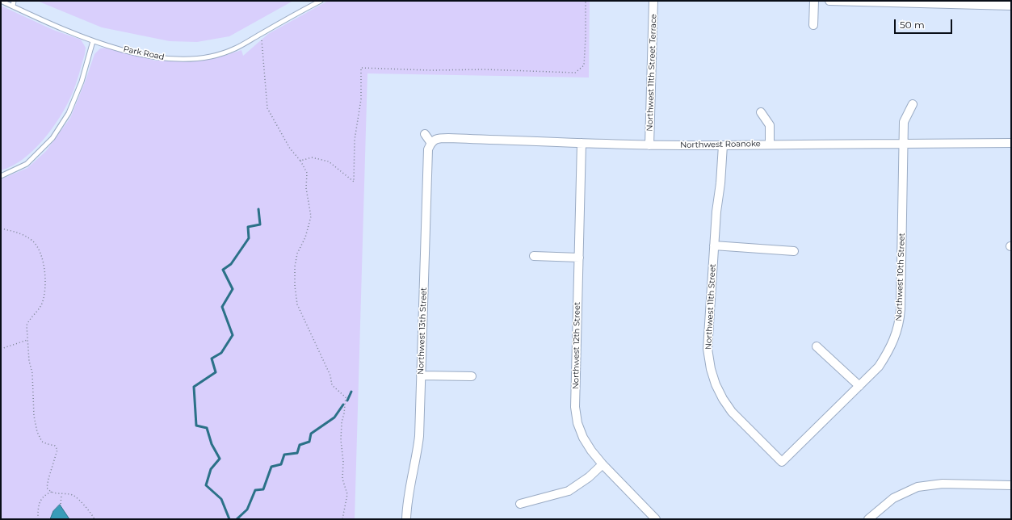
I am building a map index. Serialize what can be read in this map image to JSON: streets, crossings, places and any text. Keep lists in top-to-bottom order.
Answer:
{
  "streets": {
    "street": [
      "Northwest 11th Street Terrace",
      "Northwest Roanoke",
      "Northwest 10th Street",
      "Northwest 11th Street",
      "Northwest 13th Street",
      "Northwest 12th Street"
    ],
    "lane": ["Park Road"]
  },
  "crossings": [
    ["Northwest 11th Street Terrace", "Northwest Roanoke"],
    ["Northwest Roanoke", "Northwest 10th Street"],
    ["Northwest Roanoke", "Northwest 11th Street"],
    ["Northwest Roanoke", "Northwest 13th Street"],
    ["Northwest Roanoke", "Northwest 12th Street"],
    ["Northwest 10th Street", "Northwest 11th Street"]
  ],
  "scale_bar": "50 m"
}
